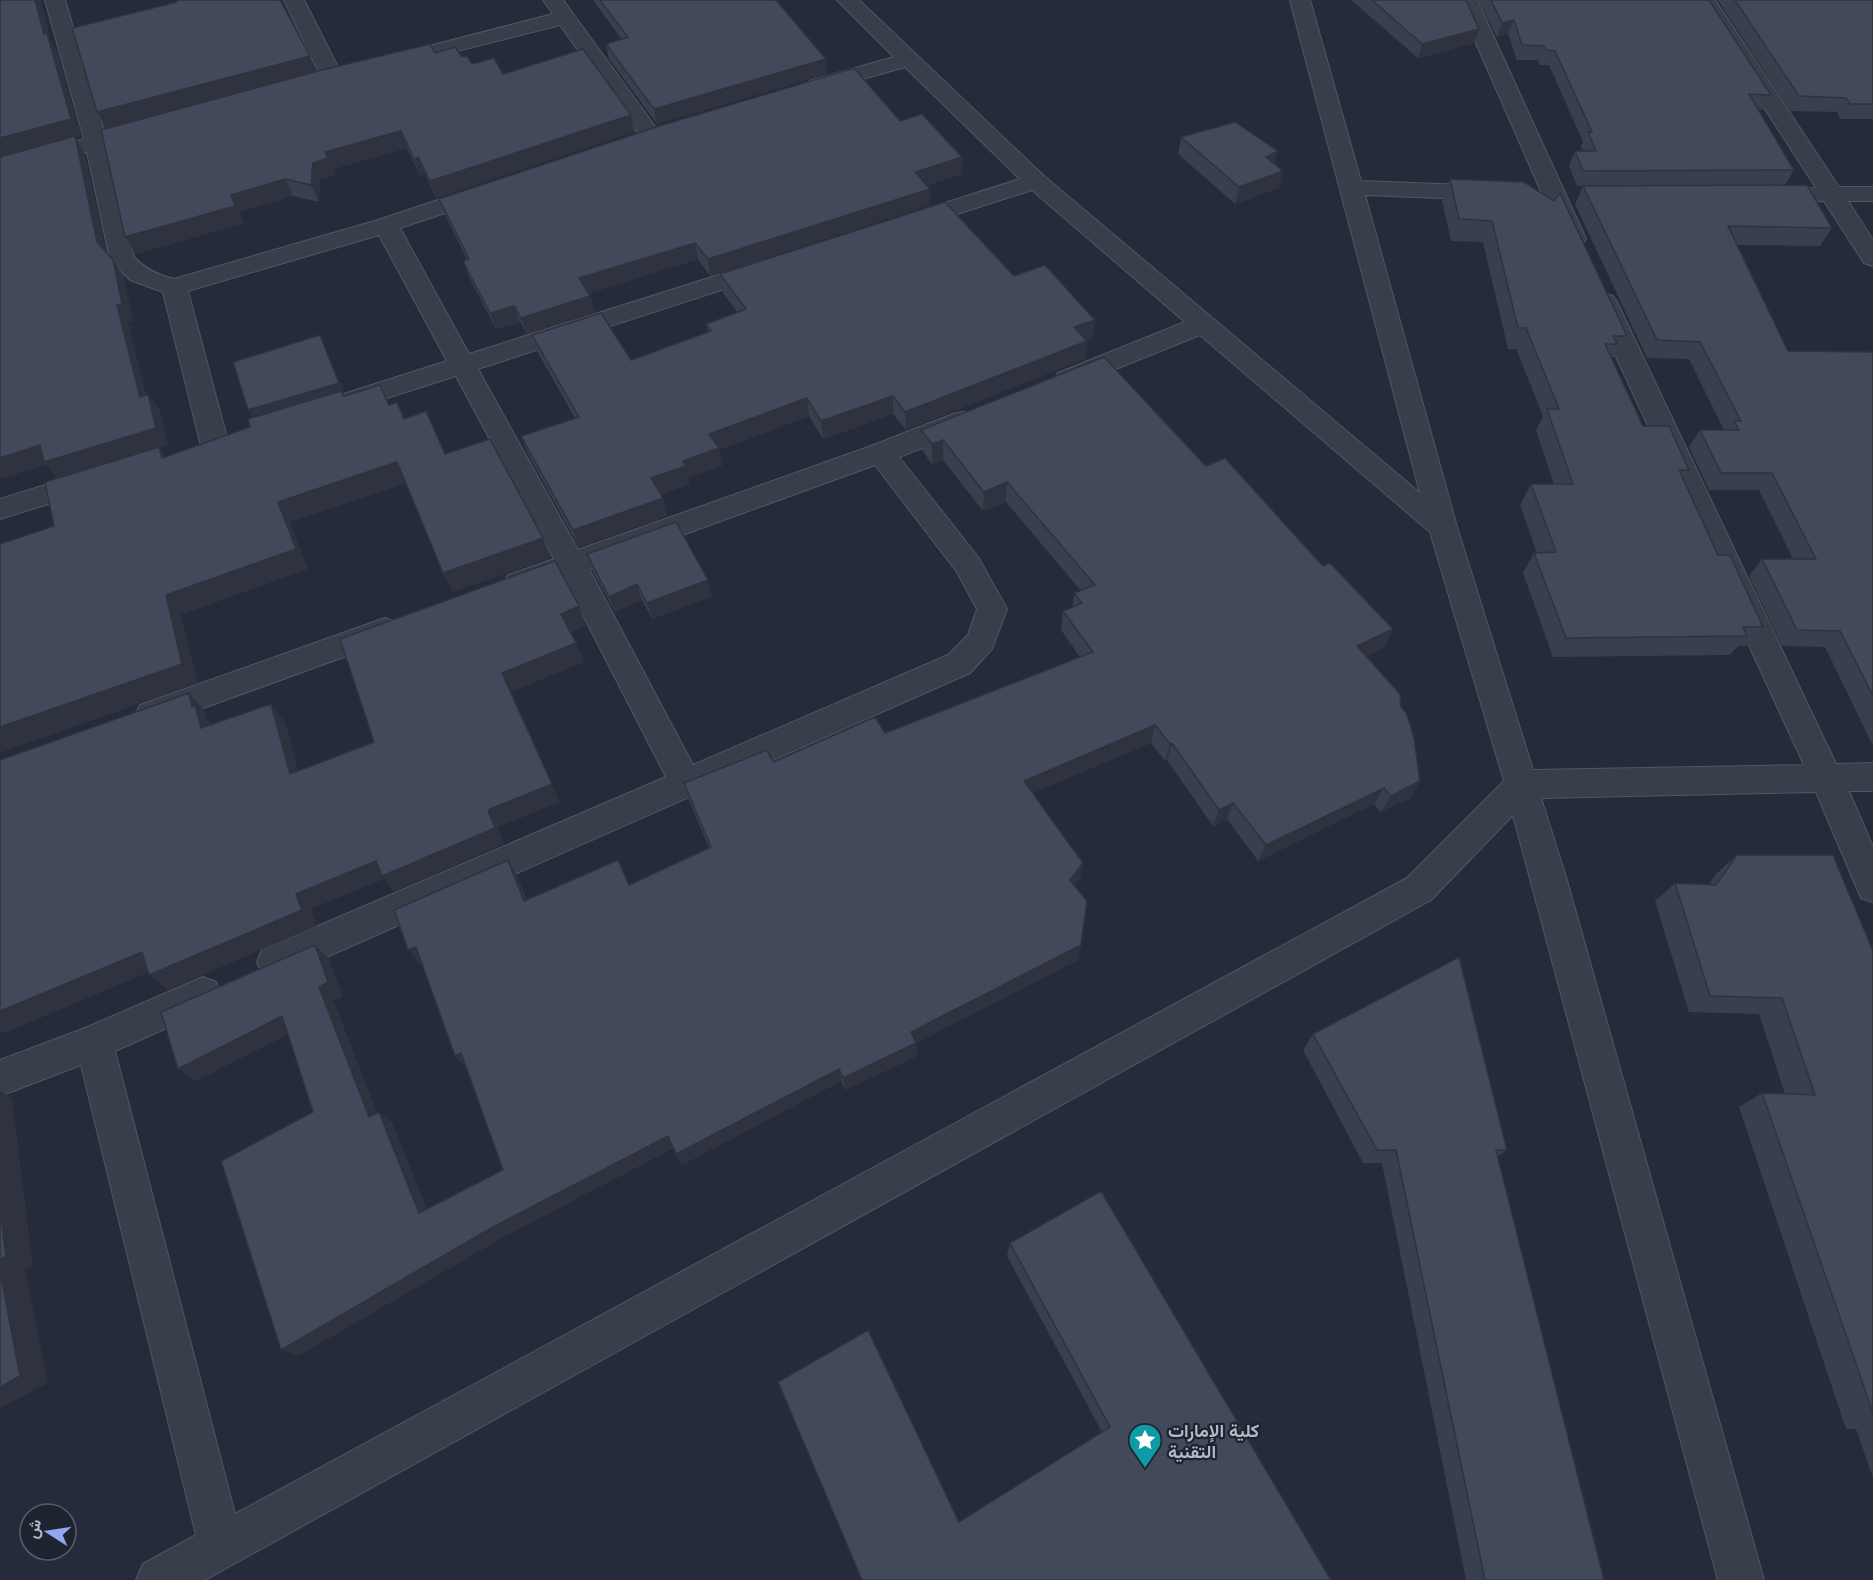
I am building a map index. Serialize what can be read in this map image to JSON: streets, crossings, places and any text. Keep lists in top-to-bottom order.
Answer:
{
  "places": {
    "place": ["كلية الإمارات التقنية"]
  },
  "north": "left"
}
